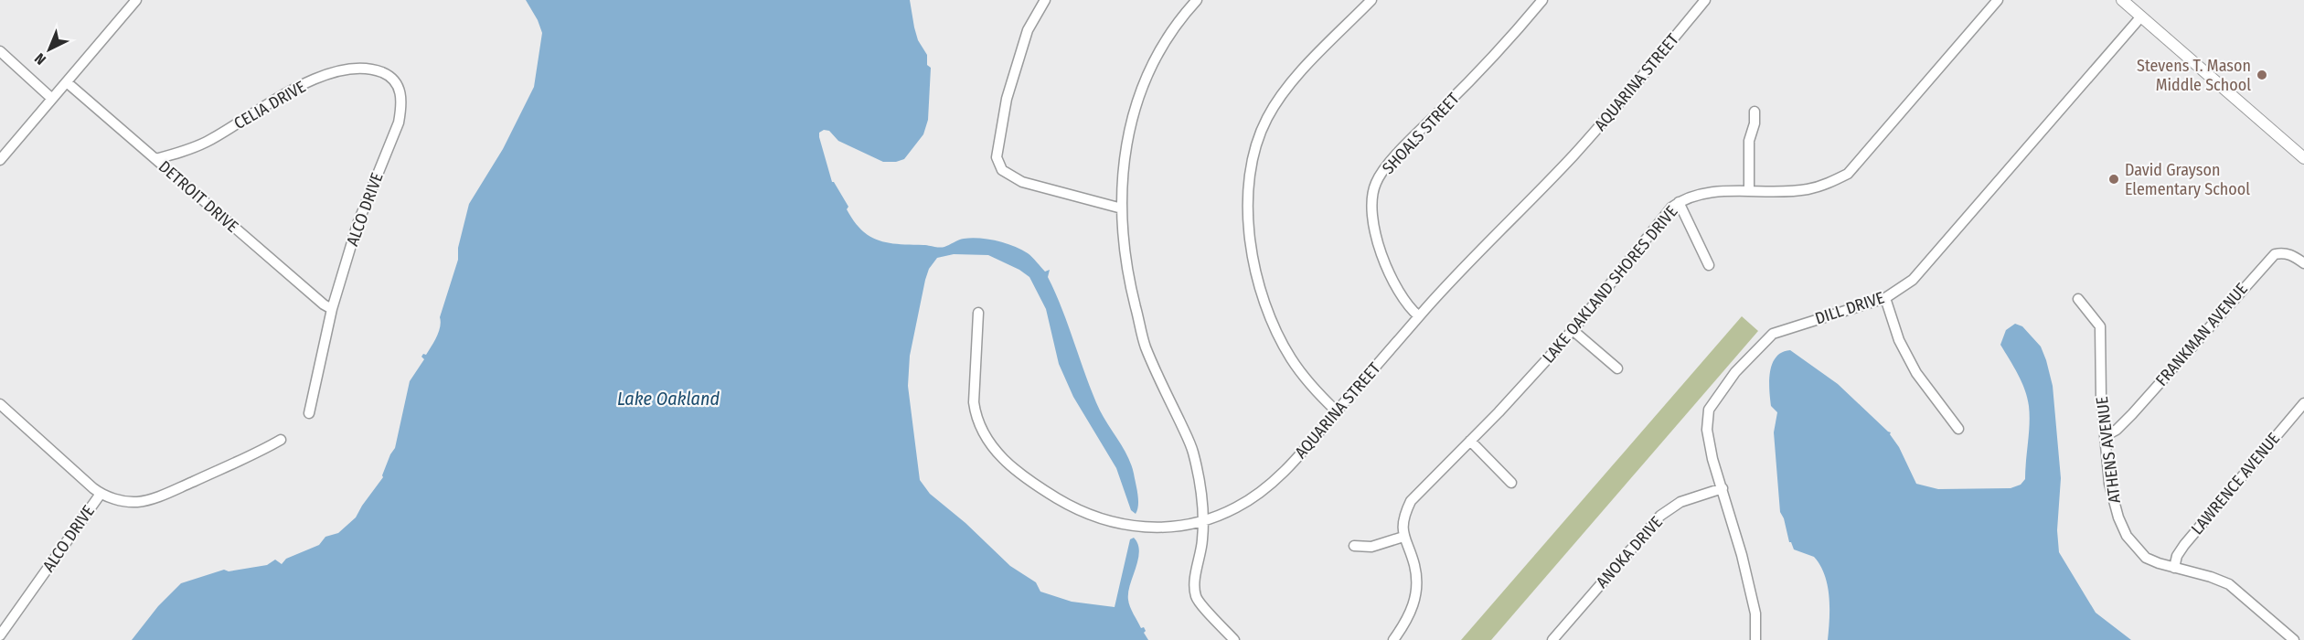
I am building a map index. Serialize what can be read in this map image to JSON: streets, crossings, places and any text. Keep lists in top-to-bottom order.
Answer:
{
  "streets": {
    "street": [
      "AQUARINA STREET",
      "CELIA DRIVE",
      "SHOALS STREET",
      "DETROIT DRIVE",
      "ALCO DRIVE",
      "LAKE OAKLAND SHORES DRIVE",
      "DILL DRIVE",
      "FRANKMAN AVENUE",
      "ATHENS AVENUE",
      "LAWRENCE AVENUE",
      "ANOKA DRIVE"
    ]
  },
  "crossings": [
    ["AQUARINA STREET", "SHOALS STREET"],
    ["CELIA DRIVE", "DETROIT DRIVE"],
    ["CELIA DRIVE", "ALCO DRIVE"],
    ["DETROIT DRIVE", "ALCO DRIVE"],
    ["DILL DRIVE", "ANOKA DRIVE"],
    ["FRANKMAN AVENUE", "ATHENS AVENUE"],
    ["ATHENS AVENUE", "LAWRENCE AVENUE"]
  ],
  "water": ["Lake Oakland"],
  "places": ["Stevens T. Mason Middle School", "David Grayson Elementary School"],
  "north": "bottom left"
}
